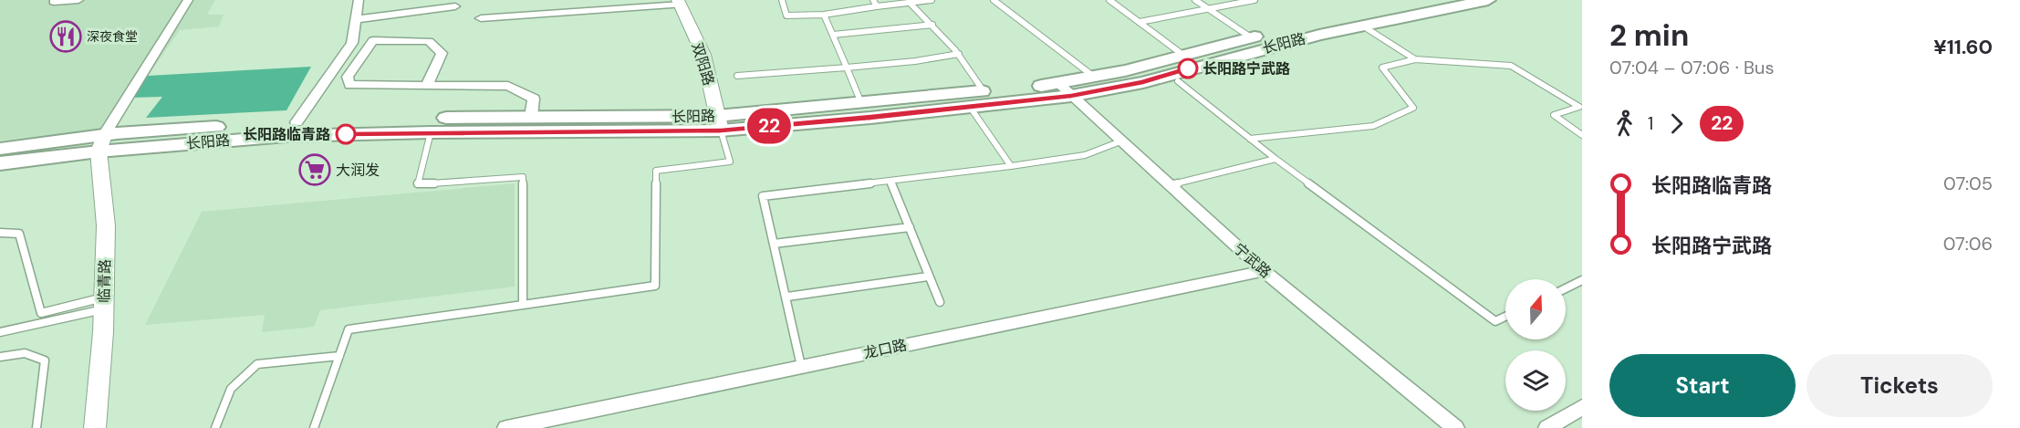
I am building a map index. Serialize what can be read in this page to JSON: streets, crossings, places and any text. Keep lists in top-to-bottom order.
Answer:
{
  "streets": {
    "main road": ["长阳路"],
    "street": [
      "双阳路",
      "宁武路",
      "临青路",
      "龙口路"
    ]
  },
  "crossings": [
    ["长阳路", "双阳路"],
    ["长阳路", "宁武路"],
    ["长阳路", "临青路"],
    ["宁武路", "龙口路"]
  ],
  "places": {
    "restaurant": ["深夜食堂"],
    "other": ["长阳路宁武路", "长阳路临青路"],
    "supermarket": ["大润发"]
  },
  "lines": ["bus line 22"],
  "north": "top",
  "page": {
    "on_map": "22",
    "heading": ["2 min", "07:04 – 07:06 · Bus", "¥11.60"],
    "legs": ["1", "22"],
    "list": [
      {
        "name": "长阳路临青路",
        "value": "07:05"
      },
      {
        "name": "长阳路宁武路",
        "value": "07:06"
      }
    ],
    "buttons": ["Start", "Tickets"]
  }
}
